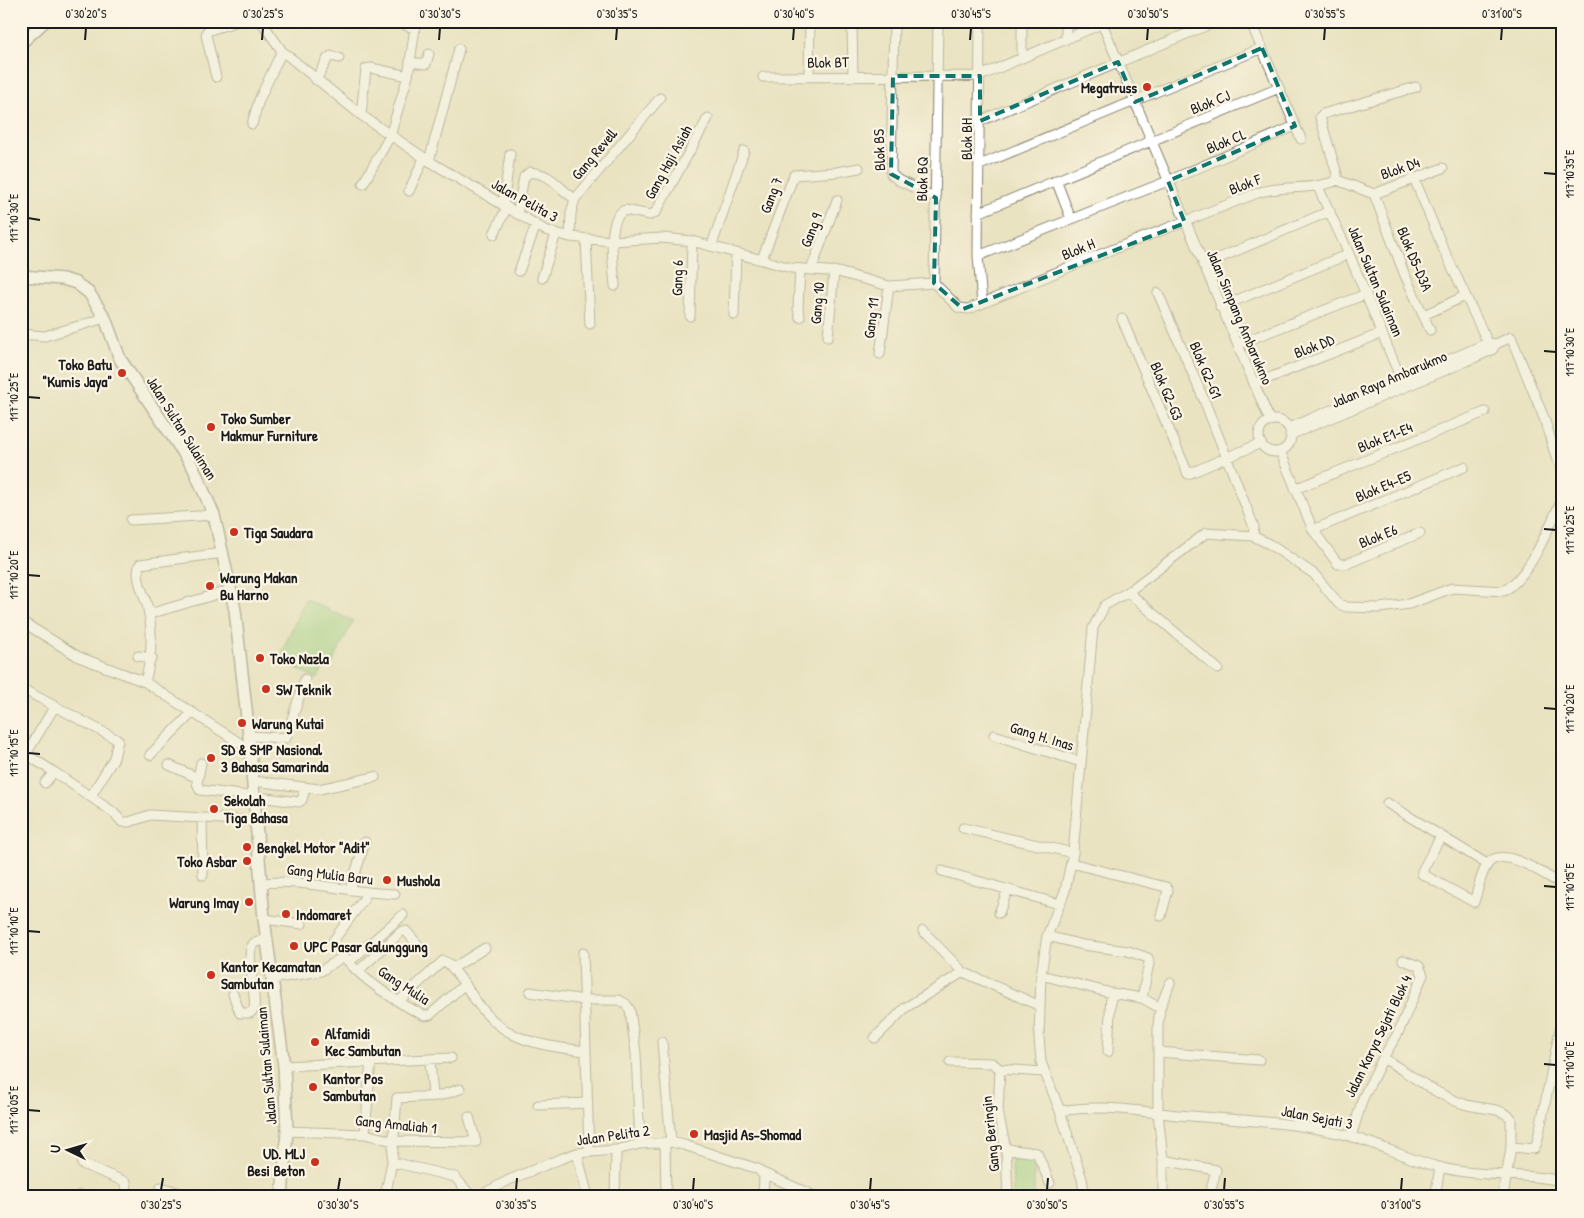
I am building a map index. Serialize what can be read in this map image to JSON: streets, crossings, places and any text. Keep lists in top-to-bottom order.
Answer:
{
  "streets": {
    "main road": ["Jalan Sultan Sulaiman"],
    "street": [
      "Blok BT",
      "Blok CJ",
      "Blok BH",
      "Blok CL",
      "Blok BS",
      "Gang Revell",
      "Gang Haji Asiah",
      "Blok D4",
      "Blok BQ",
      "Blok F",
      "Gang 7",
      "Jalan Pelita 3",
      "Gang 9",
      "Blok H",
      "Blok D5-D3A",
      "Gang 6",
      "Gang 10",
      "Jalan Simpang Ambarukmo",
      "Gang 11",
      "Blok DD",
      "Blok G2-G1",
      "Jalan Raya Ambarukmo",
      "Blok G2-G3",
      "Blok E1-E4",
      "Blok E4-E5",
      "Blok E6",
      "Gang H. Inas",
      "Gang Mulia Baru",
      "Gang Mulia",
      "Jalan Karya Sejati Blok 4",
      "Jalan Sejati 3",
      "Gang Amaliah 1",
      "Gang Beringin",
      "Jalan Pelita 2"
    ]
  },
  "crossings": [
    ["Blok BT", "Blok BH"],
    ["Blok BT", "Blok BS"],
    ["Blok BT", "Blok BQ"],
    ["Blok CJ", "Blok BH"],
    ["Blok BH", "Blok CL"],
    ["Blok BH", "Blok H"],
    ["Blok CL", "Jalan Simpang Ambarukmo"],
    ["Blok BS", "Blok BQ"],
    ["Gang Revell", "Jalan Pelita 3"],
    ["Gang Haji Asiah", "Jalan Pelita 3"],
    ["Blok D4", "Blok D5-D3A"],
    ["Blok BQ", "Jalan Pelita 3"],
    ["Blok F", "Blok H"],
    ["Blok F", "Jalan Sultan Sulaiman"],
    ["Blok F", "Jalan Simpang Ambarukmo"],
    ["Gang 7", "Jalan Pelita 3"],
    ["Jalan Pelita 3", "Gang 9"],
    ["Jalan Pelita 3", "Gang 6"],
    ["Jalan Pelita 3", "Gang 10"],
    ["Jalan Pelita 3", "Gang 11"],
    ["Blok H", "Jalan Simpang Ambarukmo"],
    ["Jalan Sultan Sulaiman", "Blok DD"],
    ["Jalan Sultan Sulaiman", "Jalan Raya Ambarukmo"],
    ["Jalan Sultan Sulaiman", "Gang Mulia Baru"],
    ["Jalan Sultan Sulaiman", "Gang Amaliah 1"],
    ["Jalan Simpang Ambarukmo", "Blok DD"],
    ["Jalan Simpang Ambarukmo", "Jalan Raya Ambarukmo"],
    ["Blok G2-G1", "Blok G2-G3"],
    ["Blok E4-E5", "Blok E6"],
    ["Jalan Karya Sejati Blok 4", "Jalan Sejati 3"]
  ],
  "places": [
    "Megatruss",
    "Toko Batu \"Kumis Jaya\"",
    "Toko Sumber Makmur Furniture",
    "Tiga Saudara",
    "Warung Makan Bu Harno",
    "Toko Nazla",
    "SW Teknik",
    "Warung Kutai",
    "SD & SMP Nasional 3 Bahasa Samarinda",
    "Sekolah Tiga Bahasa",
    "Bengkel Motor \"Adit\"",
    "Toko Asbar",
    "Mushola",
    "Warung Imay",
    "Indomaret",
    "UPC Pasar Galunggung",
    "Kantor Kecamatan Sambutan",
    "Alfamidi Kec Sambutan",
    "Kantor Pos Sambutan",
    "Masjid As-Shomad",
    "UD. MLJ Besi Beton"
  ],
  "north": "left",
  "coordinates": [
    "0°30'20\"S",
    "0°30'25\"S",
    "0°30'30\"S",
    "0°30'35\"S",
    "0°30'40\"S",
    "0°30'45\"S",
    "0°30'50\"S",
    "0°30'55\"S",
    "0°31'00\"S",
    "117°10'35\"E",
    "117°10'30\"E",
    "117°10'25\"E",
    "117°10'20\"E",
    "117°10'15\"E",
    "117°10'10\"E",
    "117°10'05\"E"
  ]
}
